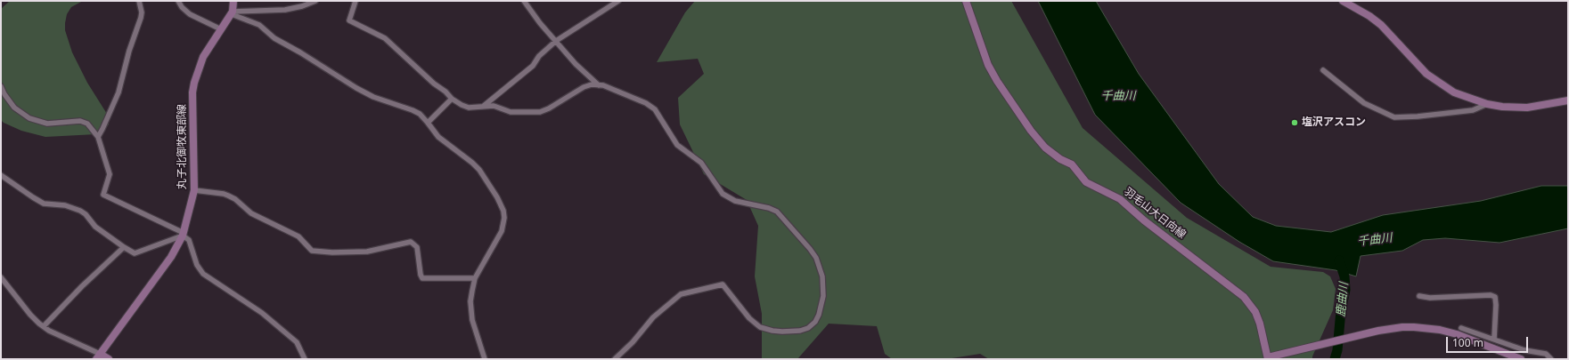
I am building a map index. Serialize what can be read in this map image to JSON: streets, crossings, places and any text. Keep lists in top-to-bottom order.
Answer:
{
  "streets": {
    "main road": ["丸子北御牧東部線", "羽毛山大日向線"]
  },
  "water": ["千曲川", "鹿曲川"],
  "places": ["塩沢アスコン"],
  "scale_bar": "100 m"
}
